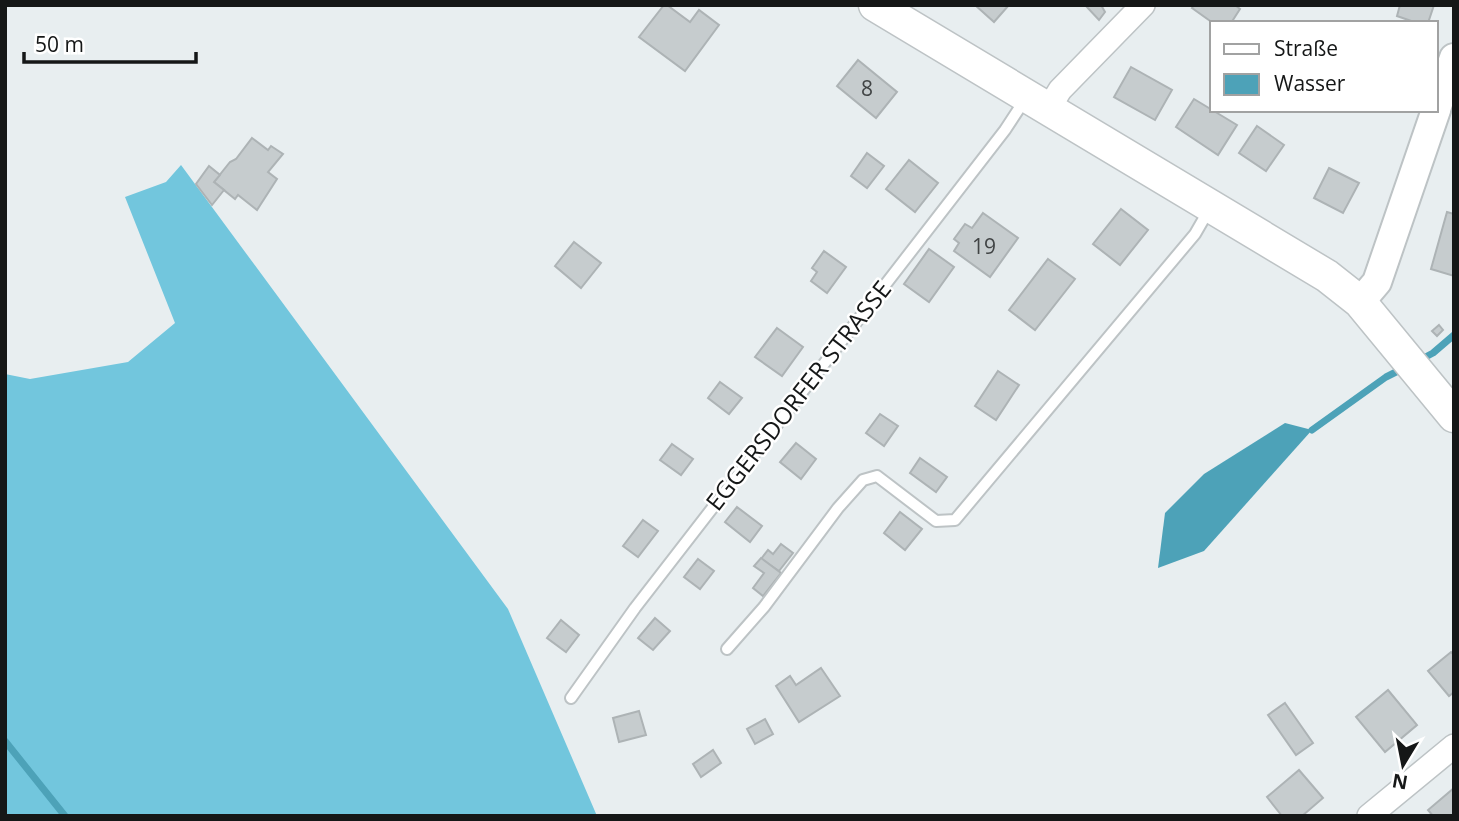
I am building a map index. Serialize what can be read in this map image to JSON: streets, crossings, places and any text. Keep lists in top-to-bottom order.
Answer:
{
  "streets": {
    "lane": ["EGGERSDORFER STRASSE"]
  },
  "house_numbers": ["8", "19"],
  "legend": ["Straße", "Wasser"],
  "scale_bar": "50 m",
  "north": "bottom"
}
